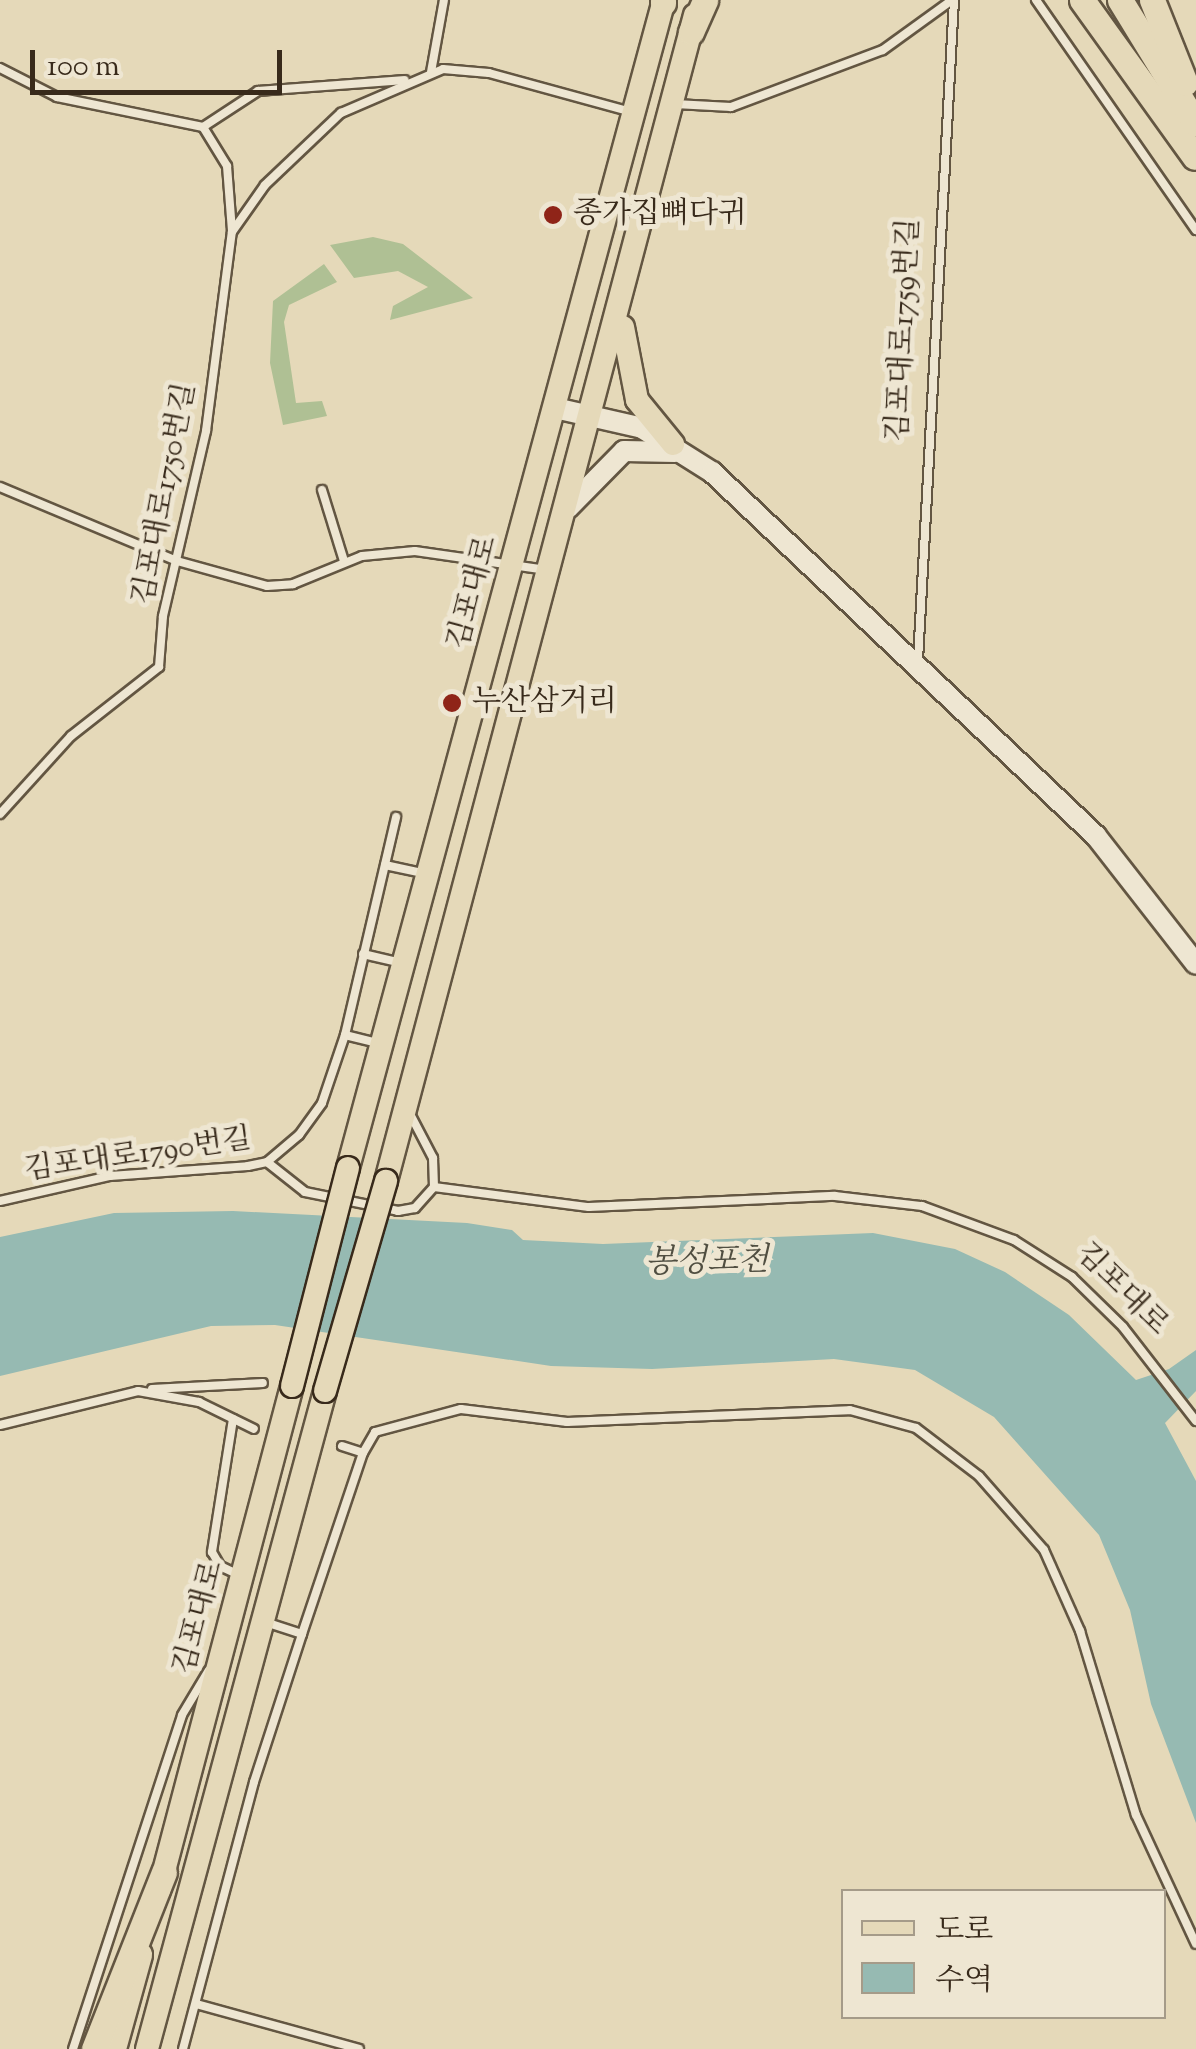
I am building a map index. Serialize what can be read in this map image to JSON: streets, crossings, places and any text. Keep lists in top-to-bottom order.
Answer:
{
  "streets": {
    "main road": ["김포대로"],
    "lane": ["김포대로1759번길", "김포대로1750번길", "김포대로1790번길"]
  },
  "water": ["봉성포천"],
  "places": ["종가집뼈다귀", "누산삼거리"],
  "legend": ["도로", "수역"],
  "scale_bar": "100 m"
}
